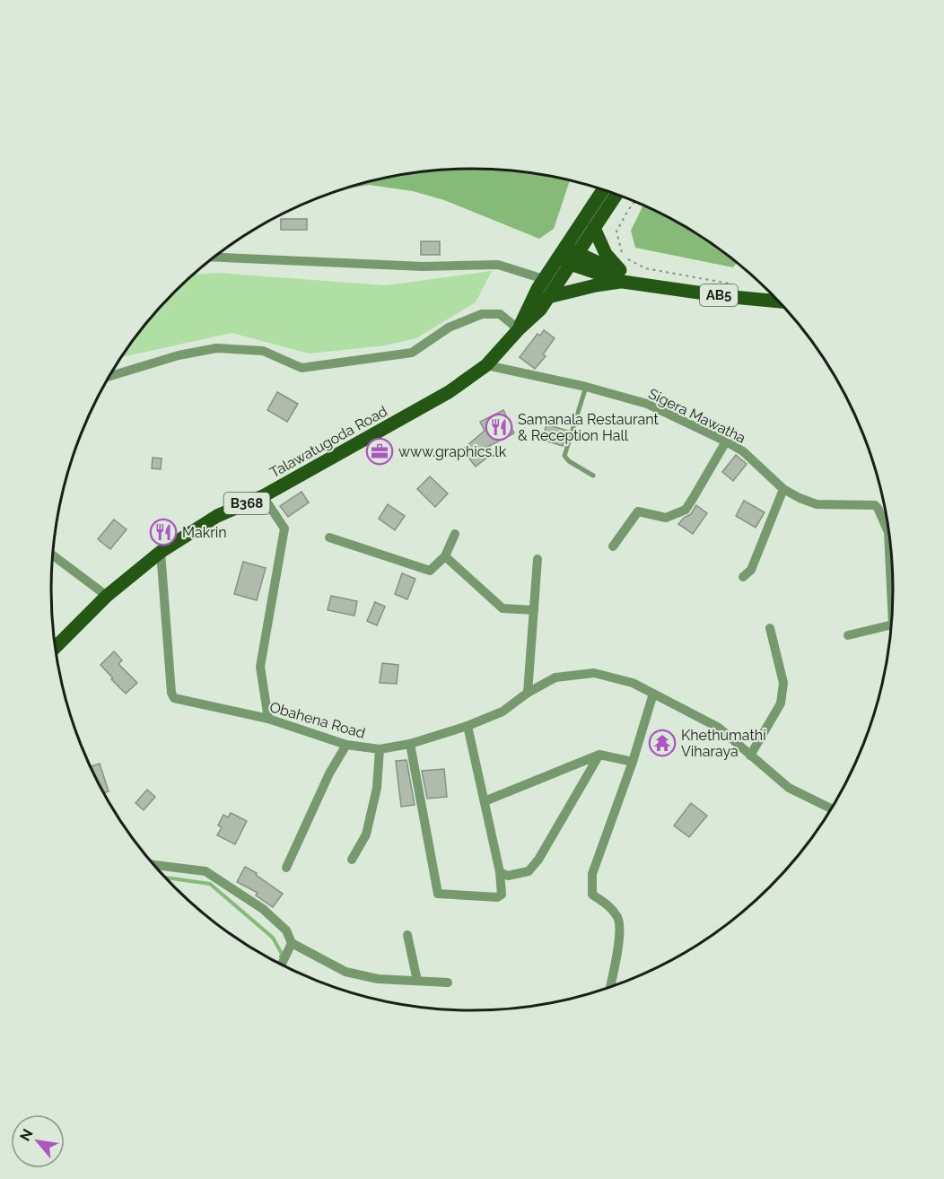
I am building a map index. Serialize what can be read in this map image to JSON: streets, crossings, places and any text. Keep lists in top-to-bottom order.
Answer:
{
  "streets": {
    "main road": ["AB5", "Talawatugoda Road", "B368"],
    "street": ["Sigera Mawatha", "Obahena Road"]
  },
  "crossings": [
    ["AB5", "Talawatugoda Road"],
    ["Sigera Mawatha", "Talawatugoda Road"],
    ["Talawatugoda Road", "Obahena Road"]
  ],
  "places": {
    "restaurant": ["Samanala Restaurant & Reception Hall", "Makrin"],
    "office": ["www.graphics.lk"],
    "temple": ["Khethumathi Viharaya"]
  },
  "north": "top left"
}
